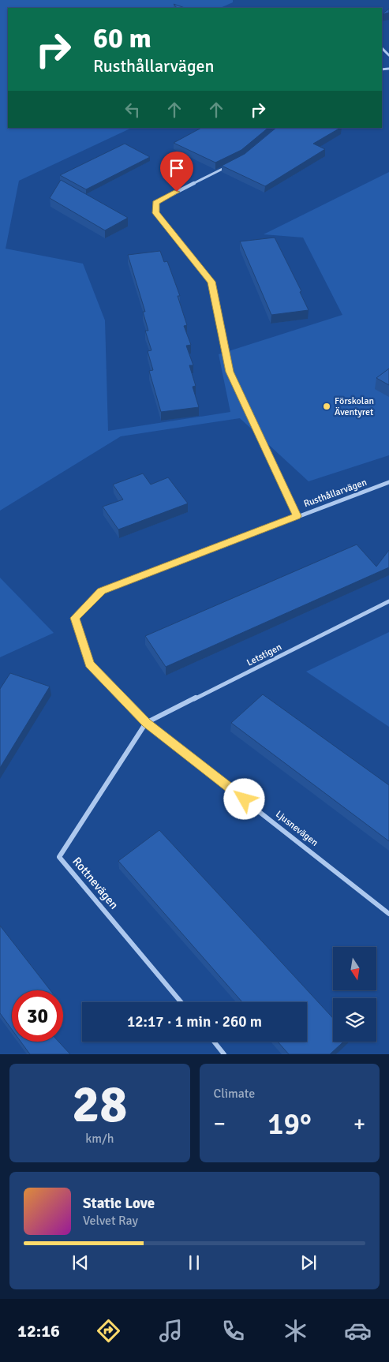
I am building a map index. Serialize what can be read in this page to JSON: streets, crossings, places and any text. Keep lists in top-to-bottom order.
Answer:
{
  "streets": {
    "street": [
      "Rusthållarvägen",
      "Letstigen",
      "Ljusnevägen",
      "Rottnevägen"
    ]
  },
  "crossings": [
    ["Rusthållarvägen", "Ljusnevägen"],
    ["Letstigen", "Ljusnevägen"],
    ["Letstigen", "Rottnevägen"],
    ["Ljusnevägen", "Rottnevägen"]
  ],
  "places": ["Förskolan Äventyret"],
  "north": "bottom",
  "page": {
    "turn": ["60 m", "Rusthållarvägen"],
    "limit": "30",
    "trip": "12:17 · 1 min · 260 m",
    "tile": [
      ["28", "km/h"],
      "Climate"
    ],
    "heat": ["−", "19°", "+"],
    "song": ["Static Love", "Velvet Ray"],
    "tabs": "12:16"
  }
}
